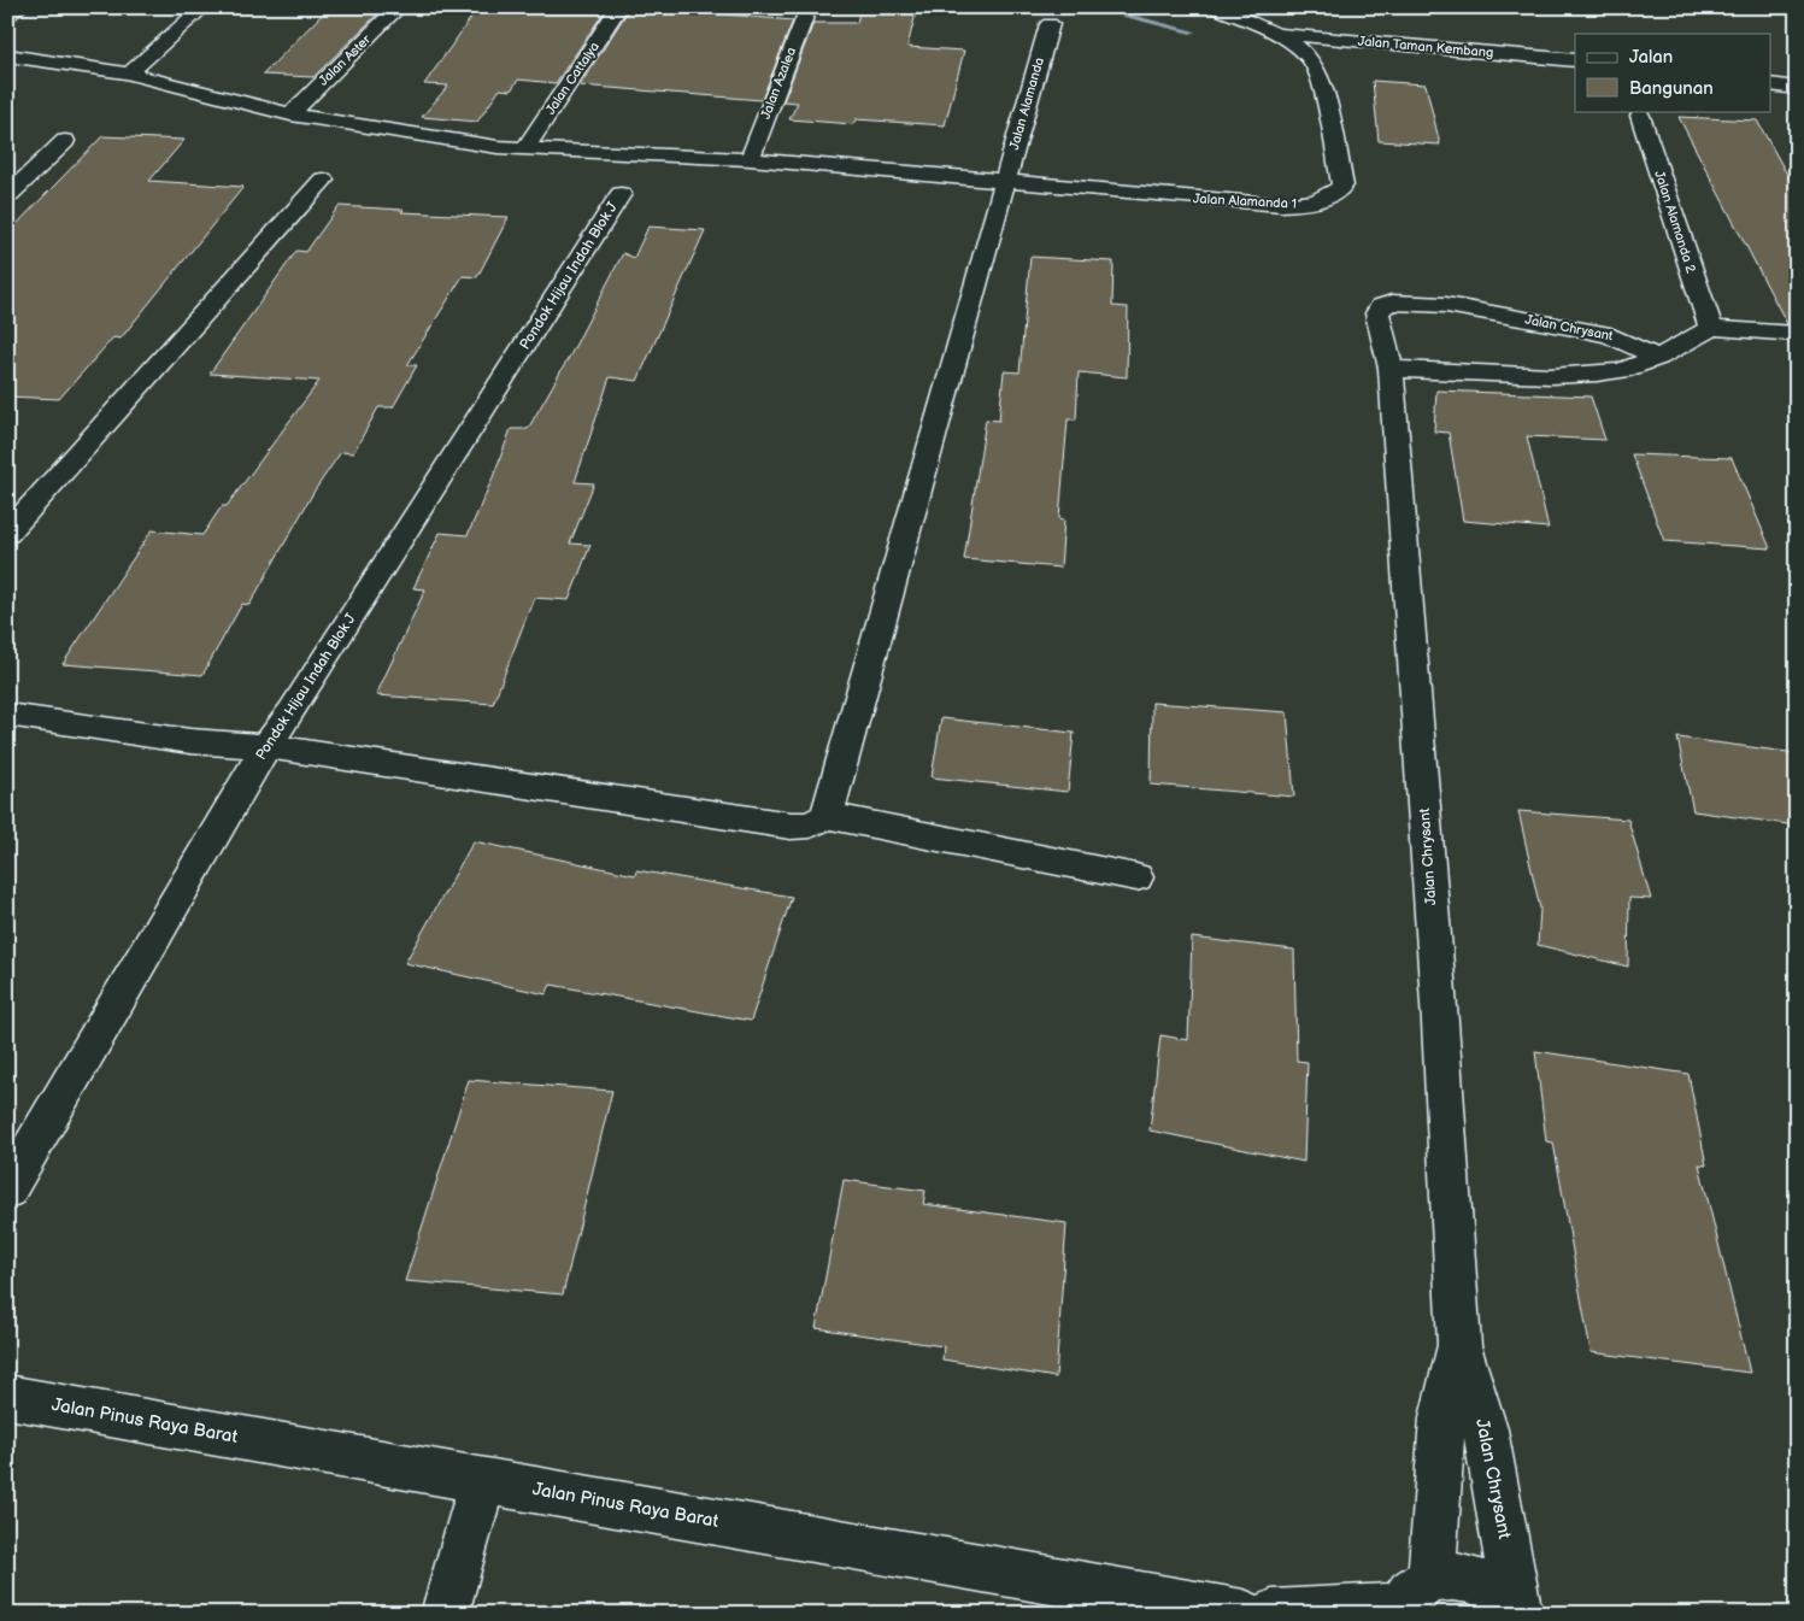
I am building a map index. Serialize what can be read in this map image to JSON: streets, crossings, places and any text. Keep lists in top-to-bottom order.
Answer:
{
  "streets": {
    "street": [
      "Jalan Taman Kembang",
      "Jalan Aster",
      "Jalan Cattalya",
      "Jalan Azalea",
      "Jalan Alamanda",
      "Jalan Alamanda 1",
      "Jalan Alamanda 2",
      "Pondok Hijau Indah Blok J",
      "Jalan Chrysant",
      "Jalan Pinus Raya Barat"
    ]
  },
  "crossings": [
    ["Jalan Taman Kembang", "Jalan Alamanda 1"],
    ["Jalan Alamanda", "Jalan Alamanda 1"]
  ],
  "legend": ["Jalan", "Bangunan"]
}
